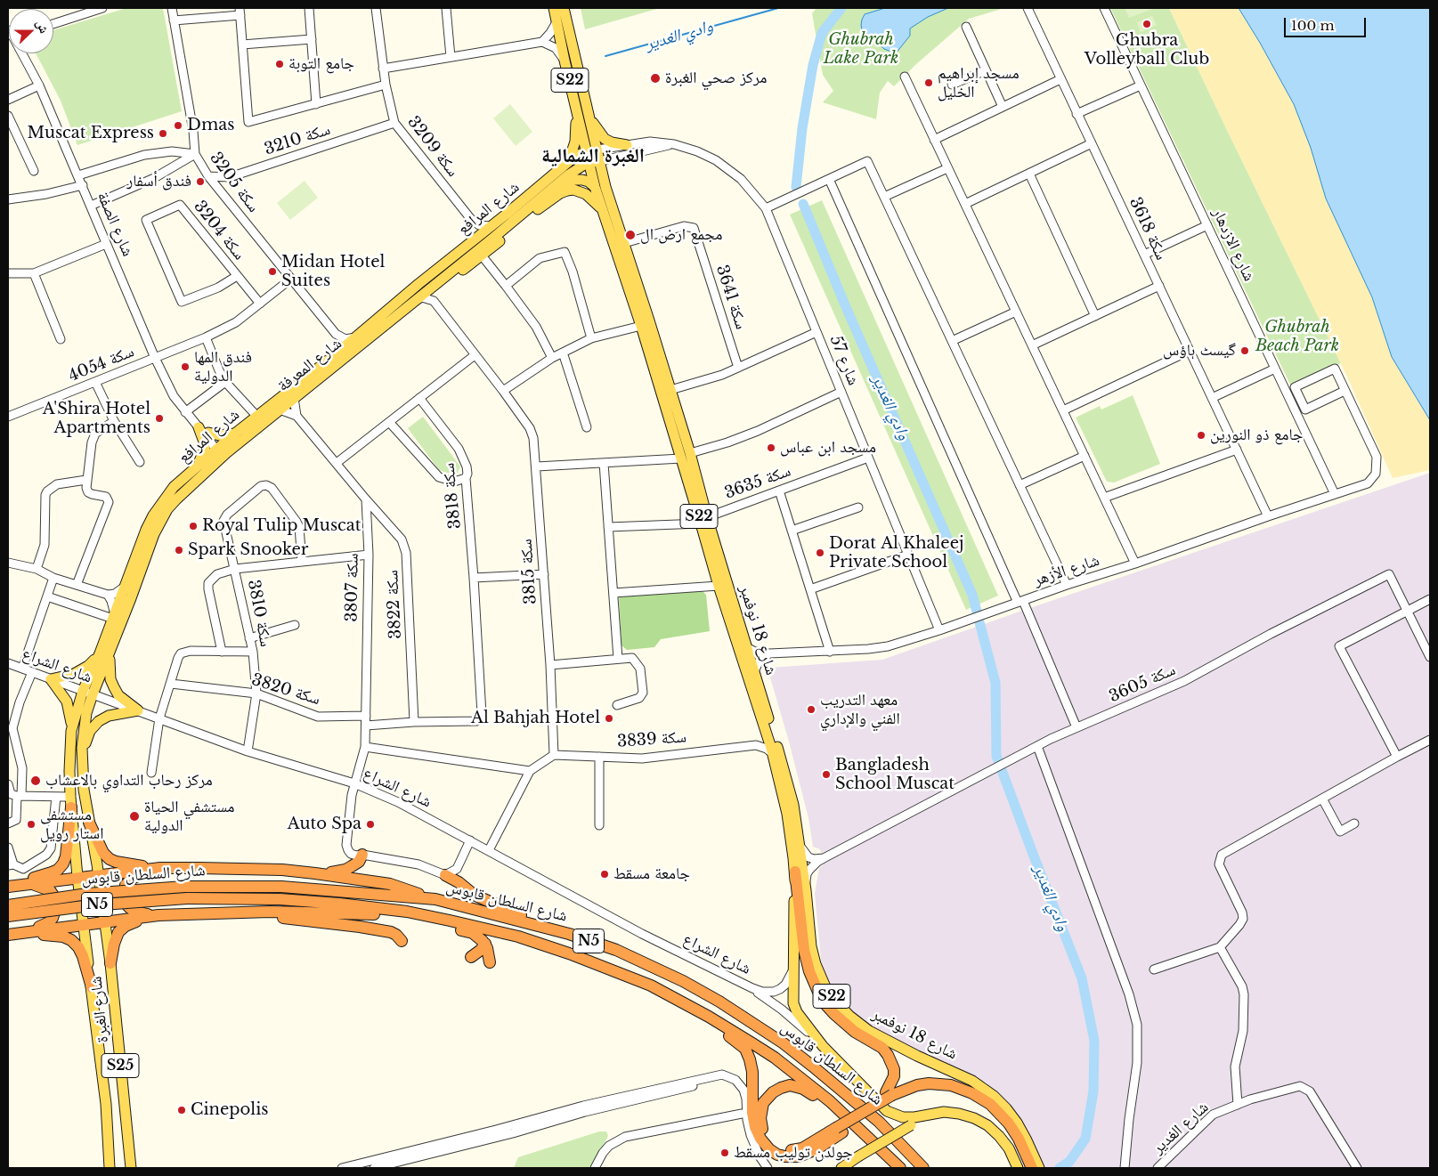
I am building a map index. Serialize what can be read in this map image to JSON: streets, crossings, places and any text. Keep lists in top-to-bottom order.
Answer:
{
  "streets": {
    "highway": ["شارع السلطان قابوس", "N5"],
    "main road": [
      "S22",
      "شارع المرافع",
      "شارع المعرفة",
      "شارع 18 نوفمبر",
      "شارع الغبرة",
      "S25"
    ],
    "street": [
      "سكة 3210",
      "سكة 3209",
      "سكة 3205",
      "شارع الصفة",
      "سكة 3618",
      "سكة 3204",
      "شارع الازدهار",
      "سكة 3641",
      "شارع 57",
      "سكة 4054",
      "سكة 3635",
      "سكة 3818",
      "شارع الأزهر",
      "سكة 3815",
      "سكة 3807",
      "سكة 3822",
      "سكة 3810",
      "شارع الشراع",
      "سكة 3605",
      "سكة 3820",
      "سكة 3839",
      "شارع الغدير"
    ]
  },
  "crossings": [
    ["سكة 3210", "سكة 3209"],
    ["سكة 3210", "سكة 3205"],
    ["سكة 3209", "شارع المرافع"],
    ["سكة 3205", "سكة 4054"],
    ["شارع المرافع", "شارع الصفة"],
    ["شارع المرافع", "شارع المعرفة"],
    ["شارع المرافع", "شارع 18 نوفمبر"],
    ["شارع المرافع", "شارع الشراع"],
    ["شارع المرافع", "شارع الغبرة"],
    ["شارع الصفة", "سكة 4054"],
    ["شارع الصفة", "شارع المعرفة"],
    ["سكة 3618", "شارع الأزهر"],
    ["سكة 3204", "سكة 4054"],
    ["شارع الازدهار", "شارع الأزهر"],
    ["سكة 3641", "شارع 18 نوفمبر"],
    ["شارع 57", "سكة 3635"],
    ["شارع 57", "شارع الأزهر"],
    ["شارع 57", "شارع 18 نوفمبر"],
    ["شارع المعرفة", "شارع 18 نوفمبر"],
    ["سكة 3635", "شارع 18 نوفمبر"],
    ["سكة 3818", "سكة 3822"],
    ["شارع الأزهر", "شارع 18 نوفمبر"],
    ["سكة 3815", "سكة 3839"],
    ["سكة 3807", "سكة 3822"],
    ["سكة 3807", "شارع الشراع"],
    ["سكة 3807", "سكة 3820"],
    ["سكة 3810", "شارع الشراع"],
    ["سكة 3810", "سكة 3820"],
    ["شارع 18 نوفمبر", "شارع الشراع"],
    ["شارع 18 نوفمبر", "سكة 3605"],
    ["شارع 18 نوفمبر", "سكة 3839"]
  ],
  "districts": ["الغبرة الشمالية"],
  "water": ["وادي الغدير"],
  "parks": ["Ghubrah Lake Park", "Ghubrah Beach Park"],
  "places": [
    "Ghubra Volleyball Club",
    "جامع التوبة",
    "مركز صحي الغبرة",
    "مسجد إبراهيم الخليل",
    "Dmas",
    "Muscat Express",
    "فندق أسفار",
    "مجمع ارض ال",
    "Midan Hotel Suites",
    "گیسٹ ہاؤس",
    "فندق المها الدولية",
    "A'Shira Hotel Apartments",
    "جامع ذو النورين",
    "مسجد ابن عباس",
    "Royal Tulip Muscat",
    "Spark Snooker",
    "Dorat Al Khaleej Private School",
    "معهد التدريب الفني والإداري",
    "Al Bahjah Hotel",
    "Bangladesh School Muscat",
    "مركز رحاب التداوي بالاعشاب",
    "مستشفي الحياة الدولية",
    "مستشفى استار رويل",
    "Auto Spa",
    "جامعة مسقط",
    "Cinepolis",
    "جولدن توليب مسقط"
  ],
  "scale_bar": "100 m",
  "north": "right"
}
